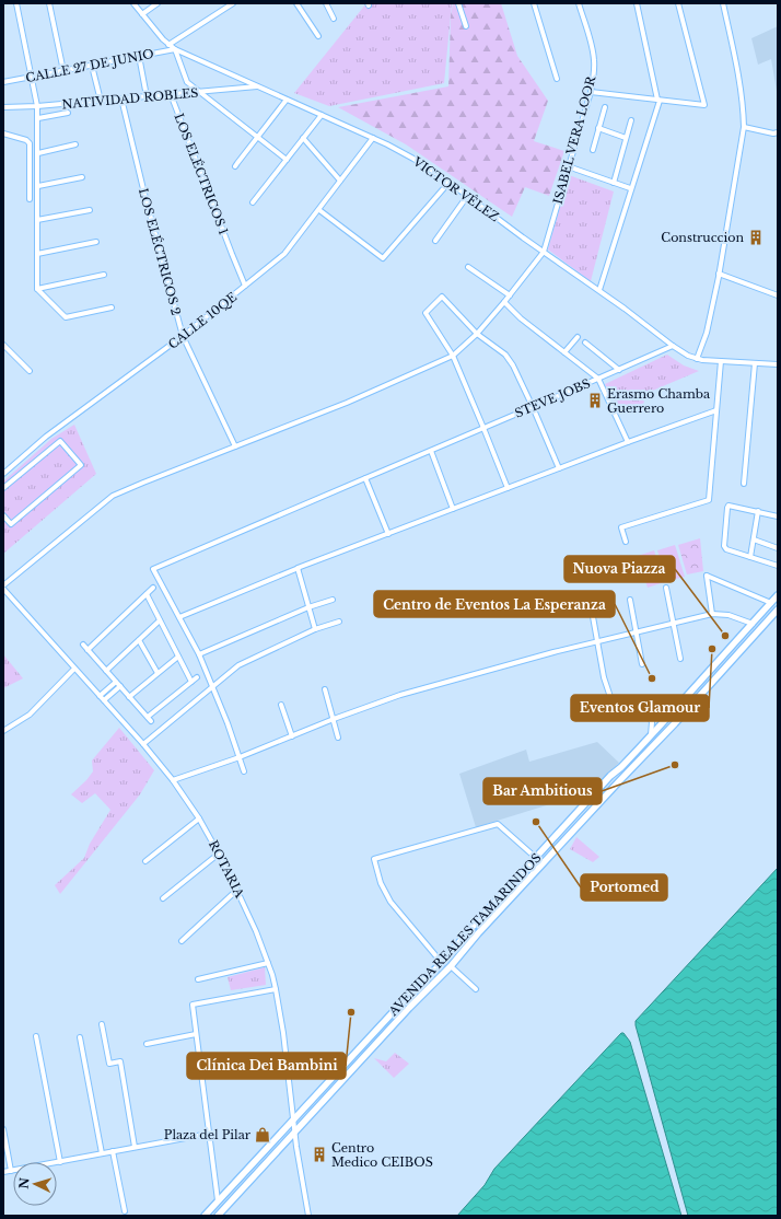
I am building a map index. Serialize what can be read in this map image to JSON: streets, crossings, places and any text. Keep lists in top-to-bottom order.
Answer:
{
  "streets": {
    "main road": ["AVENIDA REALES TAMARINDOS"],
    "street": [
      "CALLE 27 DE JUNIO",
      "NATIVIDAD ROBLES",
      "ISABEL VERA LOOR",
      "LOS ELÉCTRICOS 1",
      "VICTOR VÉLEZ",
      "LOS ELÉCTRICOS 2",
      "CALLE 10QE",
      "STEVE JOBS",
      "ROTARIA"
    ]
  },
  "crossings": [
    ["CALLE 27 DE JUNIO", "VICTOR VÉLEZ"],
    ["NATIVIDAD ROBLES", "LOS ELÉCTRICOS 1"],
    ["NATIVIDAD ROBLES", "VICTOR VÉLEZ"],
    ["NATIVIDAD ROBLES", "LOS ELÉCTRICOS 2"],
    ["ISABEL VERA LOOR", "VICTOR VÉLEZ"],
    ["LOS ELÉCTRICOS 1", "CALLE 10QE"],
    ["VICTOR VÉLEZ", "CALLE 10QE"],
    ["VICTOR VÉLEZ", "STEVE JOBS"],
    ["LOS ELÉCTRICOS 2", "CALLE 10QE"],
    ["ROTARIA", "AVENIDA REALES TAMARINDOS"]
  ],
  "places": {
    "building": ["Construccion", "Erasmo Chamba Guerrero", "Centro Medico CEIBOS"],
    "other": [
      "Nuova Piazza",
      "Eventos Glamour",
      "Centro de Eventos La Esperanza",
      "Bar Ambitious",
      "Portomed",
      "Clínica Dei Bambini"
    ],
    "shop": ["Plaza del Pilar"]
  },
  "north": "left"
}
